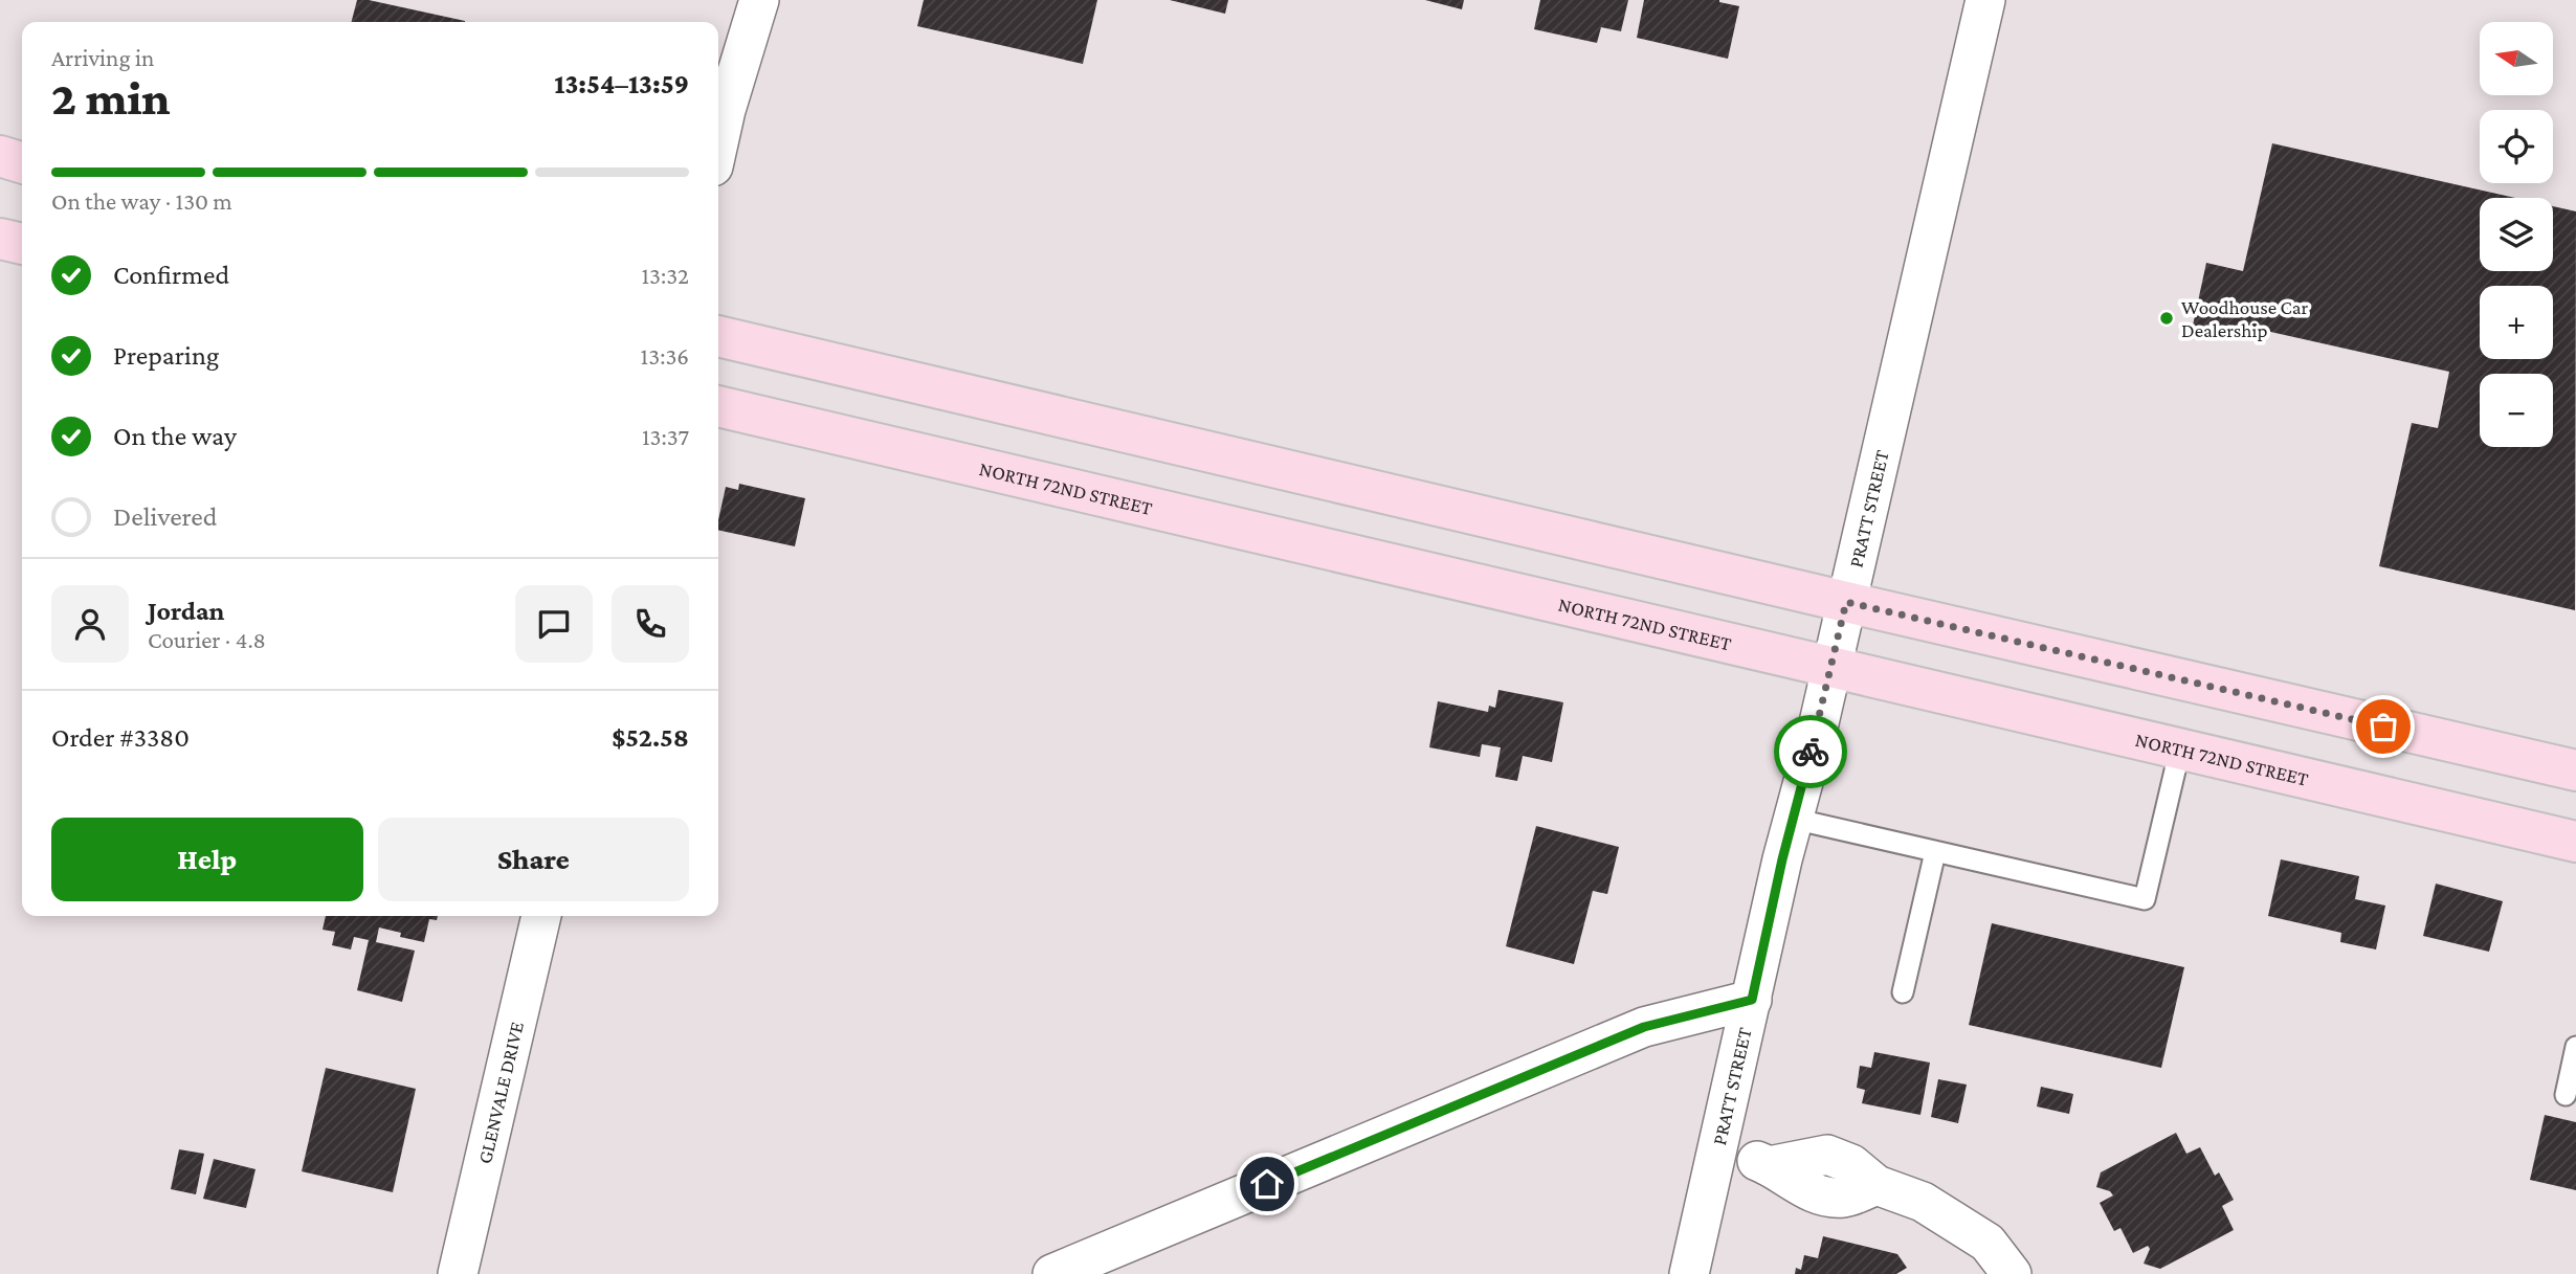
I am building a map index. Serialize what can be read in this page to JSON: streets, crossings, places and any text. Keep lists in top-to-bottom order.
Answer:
{
  "streets": {
    "main road": ["NORTH 72ND STREET"],
    "street": ["PRATT STREET", "GLENVALE DRIVE"]
  },
  "crossings": [
    ["NORTH 72ND STREET", "PRATT STREET"]
  ],
  "places": ["Woodhouse Car Dealership"],
  "north": "left",
  "page": {
    "map_buttons": ["+", "−"],
    "heading": ["2 min", "Arriving in", "13:54–13:59"],
    "panel": [
      "Jordan",
      "Courier · 4.8",
      "Order #3380",
      "$52.58"
    ],
    "bar": "On the way · 130 m",
    "list": [
      ["Confirmed", "13:32"],
      ["Preparing", "13:36"],
      ["On the way", "13:37"],
      "Delivered"
    ],
    "buttons": ["Help", "Share"]
  }
}
